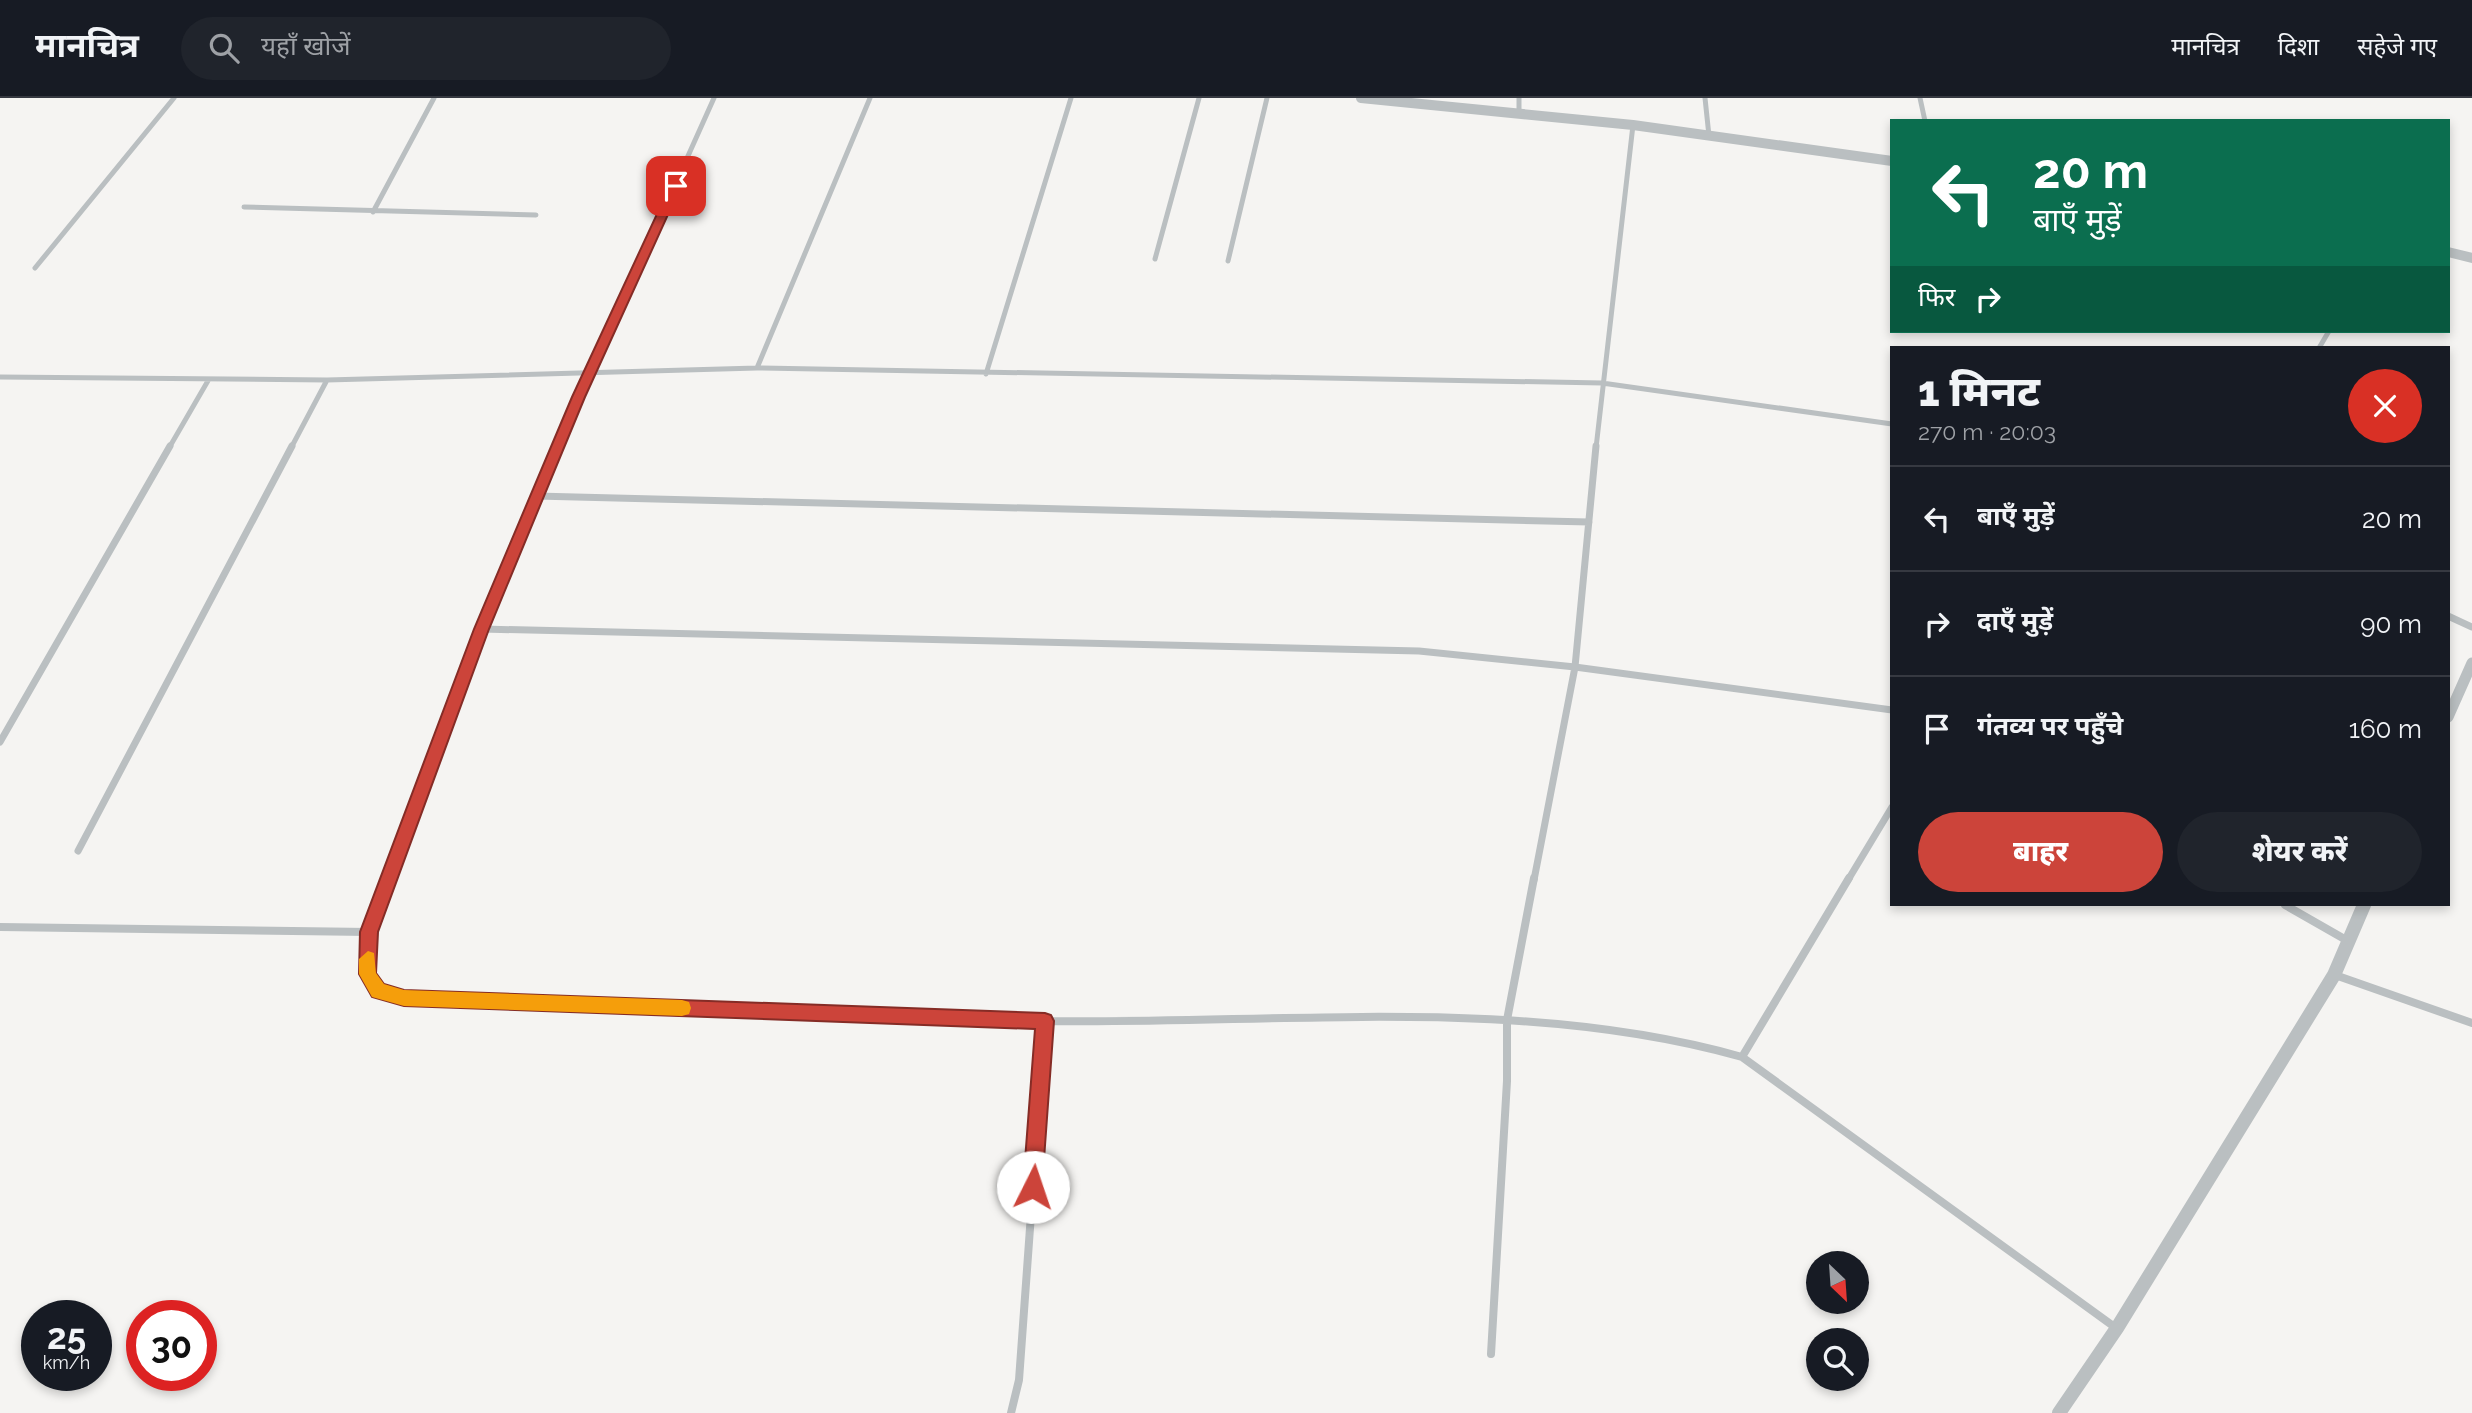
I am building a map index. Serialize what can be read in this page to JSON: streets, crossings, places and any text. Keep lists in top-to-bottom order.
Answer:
{
  "north": "bottom right",
  "page": {
    "header": "मानचित्र",
    "search": "यहाँ खोजें",
    "nav": ["मानचित्र", "दिशा", "सहेजे गए"],
    "turn": ["20 m", "बाएँ मुड़ें"],
    "then": "फिर",
    "heading": ["1 मिनट", "270 m · 20:03"],
    "list": [
      {
        "name": "बाएँ मुड़ें",
        "value": "20 m"
      },
      {
        "name": "दाएँ मुड़ें",
        "value": "90 m"
      },
      {
        "name": "गंतव्य पर पहुँचे",
        "value": "160 m"
      }
    ],
    "buttons": ["बाहर", "शेयर करें"],
    "speed": "25 km/h",
    "limit": "30"
  }
}
